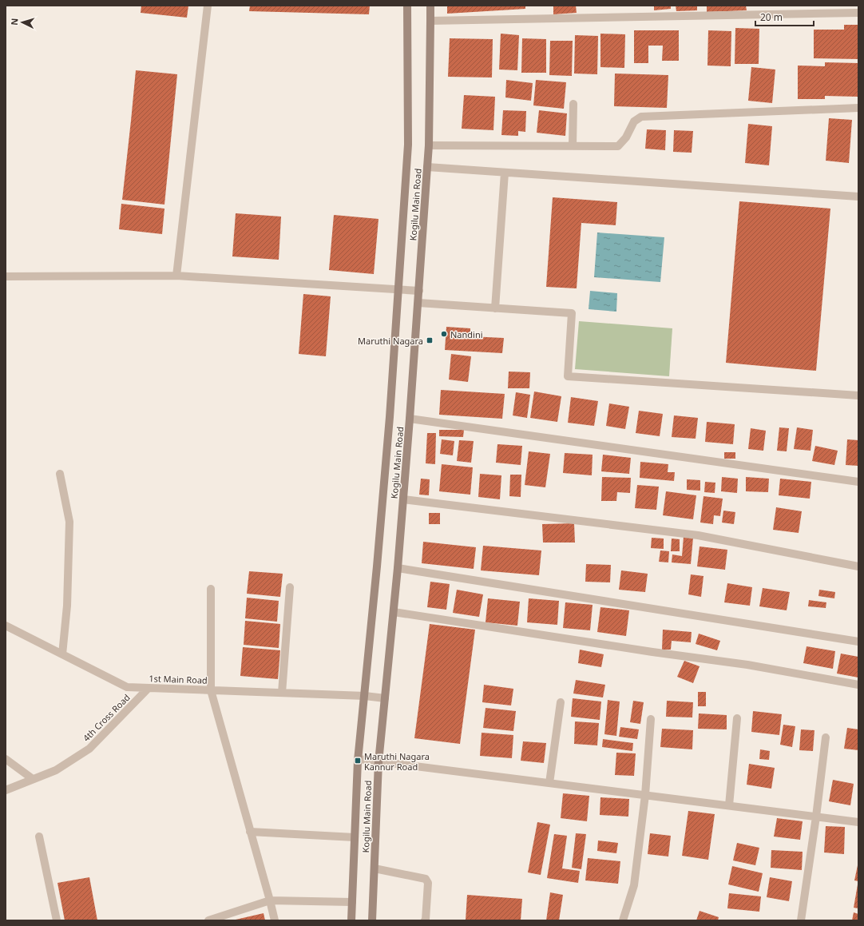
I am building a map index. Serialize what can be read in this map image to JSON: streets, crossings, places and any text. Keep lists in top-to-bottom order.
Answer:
{
  "streets": {
    "main road": ["Kogilu Main Road"],
    "street": ["1st Main Road", "4th Cross Road"]
  },
  "crossings": [
    ["Kogilu Main Road", "1st Main Road"],
    ["1st Main Road", "4th Cross Road"]
  ],
  "places": {
    "other": ["Nandini"],
    "transit": ["Maruthi Nagara", "Maruthi Nagara Kannur Road"]
  },
  "scale_bar": "20 m",
  "north": "left"
}
